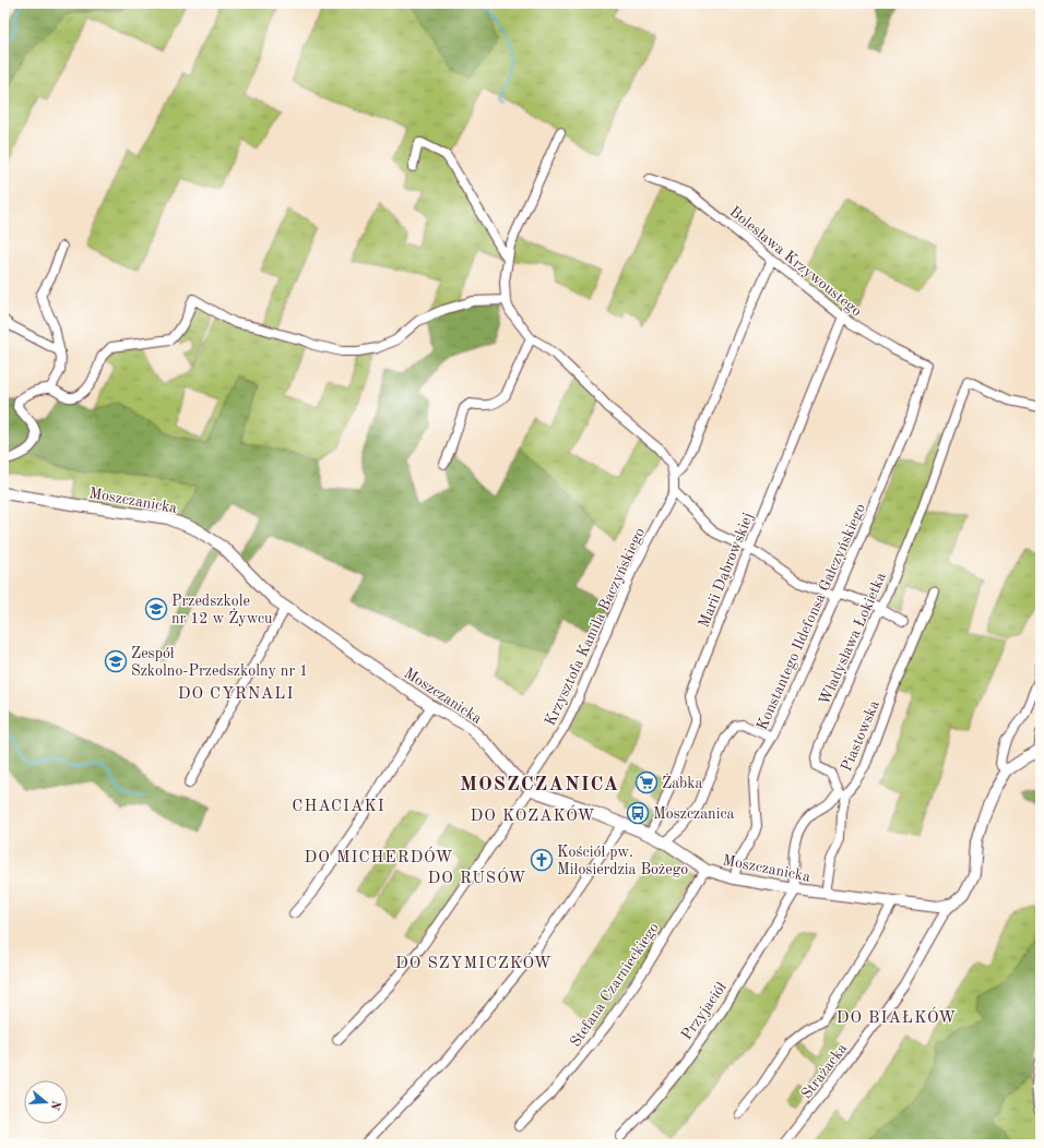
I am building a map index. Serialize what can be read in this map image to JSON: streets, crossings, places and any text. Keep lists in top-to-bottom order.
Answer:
{
  "streets": {
    "street": [
      "Bolesława Krzywoustego",
      "Moszczanicka",
      "Marii Dąbrowskiej",
      "Konstantego Ildefonsa Gałczyńskiego",
      "Krzysztofa Kamila Baczyńskiego",
      "Władysława Łokietka",
      "Piastowska",
      "Stefana Czarnieckiego",
      "Przyjaciół",
      "Strażacka"
    ]
  },
  "crossings": [
    ["Bolesława Krzywoustego", "Marii Dąbrowskiej"],
    ["Bolesława Krzywoustego", "Konstantego Ildefonsa Gałczyńskiego"],
    ["Moszczanicka", "Marii Dąbrowskiej"],
    ["Moszczanicka", "Konstantego Ildefonsa Gałczyńskiego"],
    ["Moszczanicka", "Krzysztofa Kamila Baczyńskiego"],
    ["Moszczanicka", "Piastowska"],
    ["Moszczanicka", "Stefana Czarnieckiego"],
    ["Moszczanicka", "Przyjaciół"],
    ["Moszczanicka", "Strażacka"],
    ["Władysława Łokietka", "Piastowska"]
  ],
  "districts": [
    "DO CYRNALI",
    "MOSZCZANICA",
    "CHACIAKI",
    "DO KOZAKÓW",
    "DO MICHERDÓW",
    "DO RUSÓW",
    "DO SZYMICZKÓW",
    "DO BIAŁKÓW"
  ],
  "places": {
    "school or university": ["Przedszkole nr 12 w Żywcu", "Zespół Szkolno-Przedszkolny nr 1"],
    "supermarket": ["Żabka"],
    "bus stop": ["Moszczanica"],
    "church": ["Kościół pw. Miłosierdzia Bożego"]
  },
  "north": "right"
}
